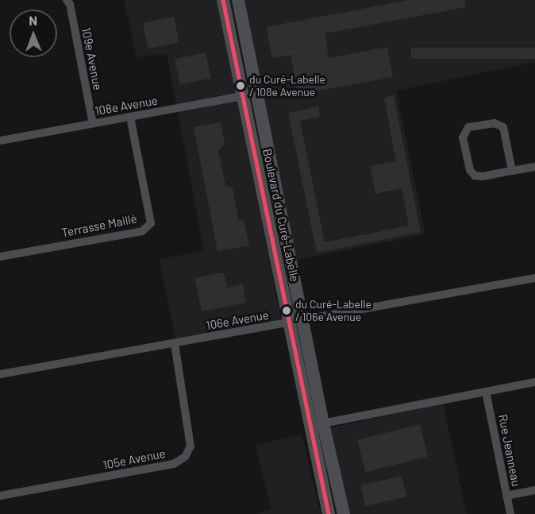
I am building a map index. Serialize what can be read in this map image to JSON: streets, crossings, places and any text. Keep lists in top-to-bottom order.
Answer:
{
  "streets": {
    "main road": ["Boulevard du Curé-Labelle"],
    "street": [
      "109e Avenue",
      "108e Avenue",
      "Terrasse Maillé",
      "106e Avenue",
      "Rue Jeanneau",
      "105e Avenue"
    ]
  },
  "crossings": [
    ["109e Avenue", "108e Avenue"],
    ["108e Avenue", "Boulevard du Curé-Labelle"],
    ["108e Avenue", "Terrasse Maillé"],
    ["Boulevard du Curé-Labelle", "106e Avenue"],
    ["106e Avenue", "105e Avenue"]
  ],
  "places": ["du Curé-Labelle / 108e Avenue", "du Curé-Labelle / 106e Avenue"],
  "north": "top"
}
